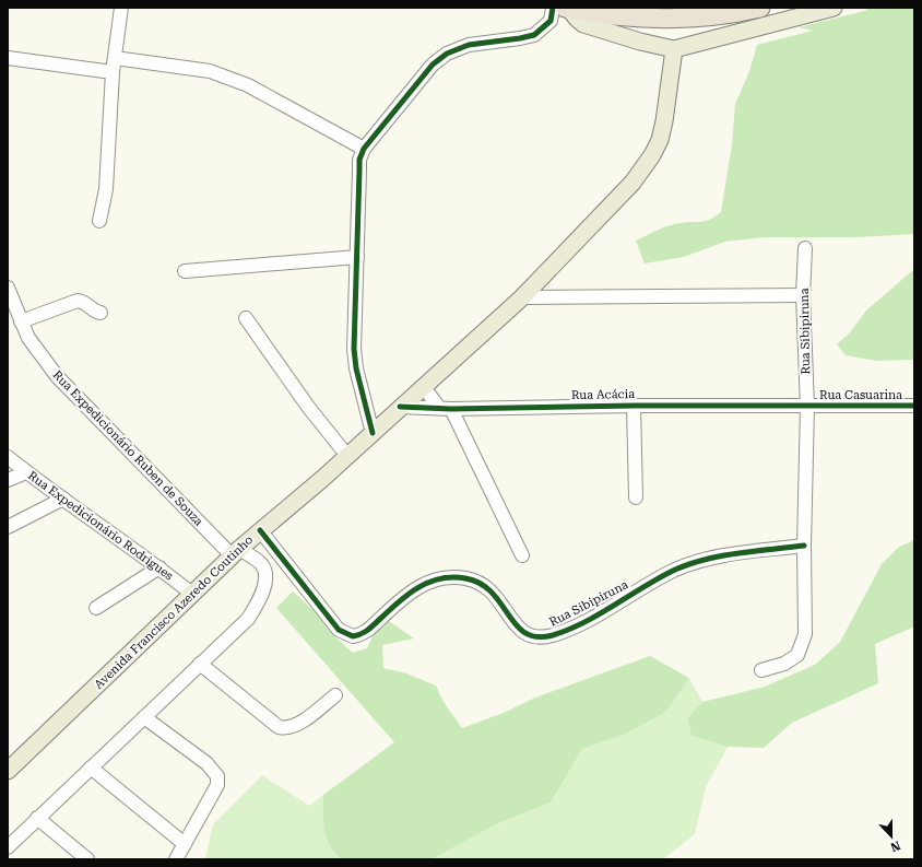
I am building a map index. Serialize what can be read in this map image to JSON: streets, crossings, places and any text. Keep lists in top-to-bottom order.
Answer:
{
  "streets": {
    "main road": ["Avenida Francisco Azeredo Coutinho"],
    "street": [
      "Rua Sibipiruna",
      "Rua Acácia",
      "Rua Casuarina",
      "Rua Expedicionário Ruben de Souza",
      "Rua Expedicionário Rodrigues"
    ]
  },
  "crossings": [
    ["Rua Sibipiruna", "Rua Acácia"],
    ["Rua Sibipiruna", "Rua Casuarina"],
    ["Rua Sibipiruna", "Avenida Francisco Azeredo Coutinho"],
    ["Rua Acácia", "Rua Casuarina"],
    ["Rua Acácia", "Avenida Francisco Azeredo Coutinho"],
    ["Rua Expedicionário Ruben de Souza", "Avenida Francisco Azeredo Coutinho"],
    ["Rua Expedicionário Rodrigues", "Avenida Francisco Azeredo Coutinho"]
  ],
  "north": "bottom"
}
